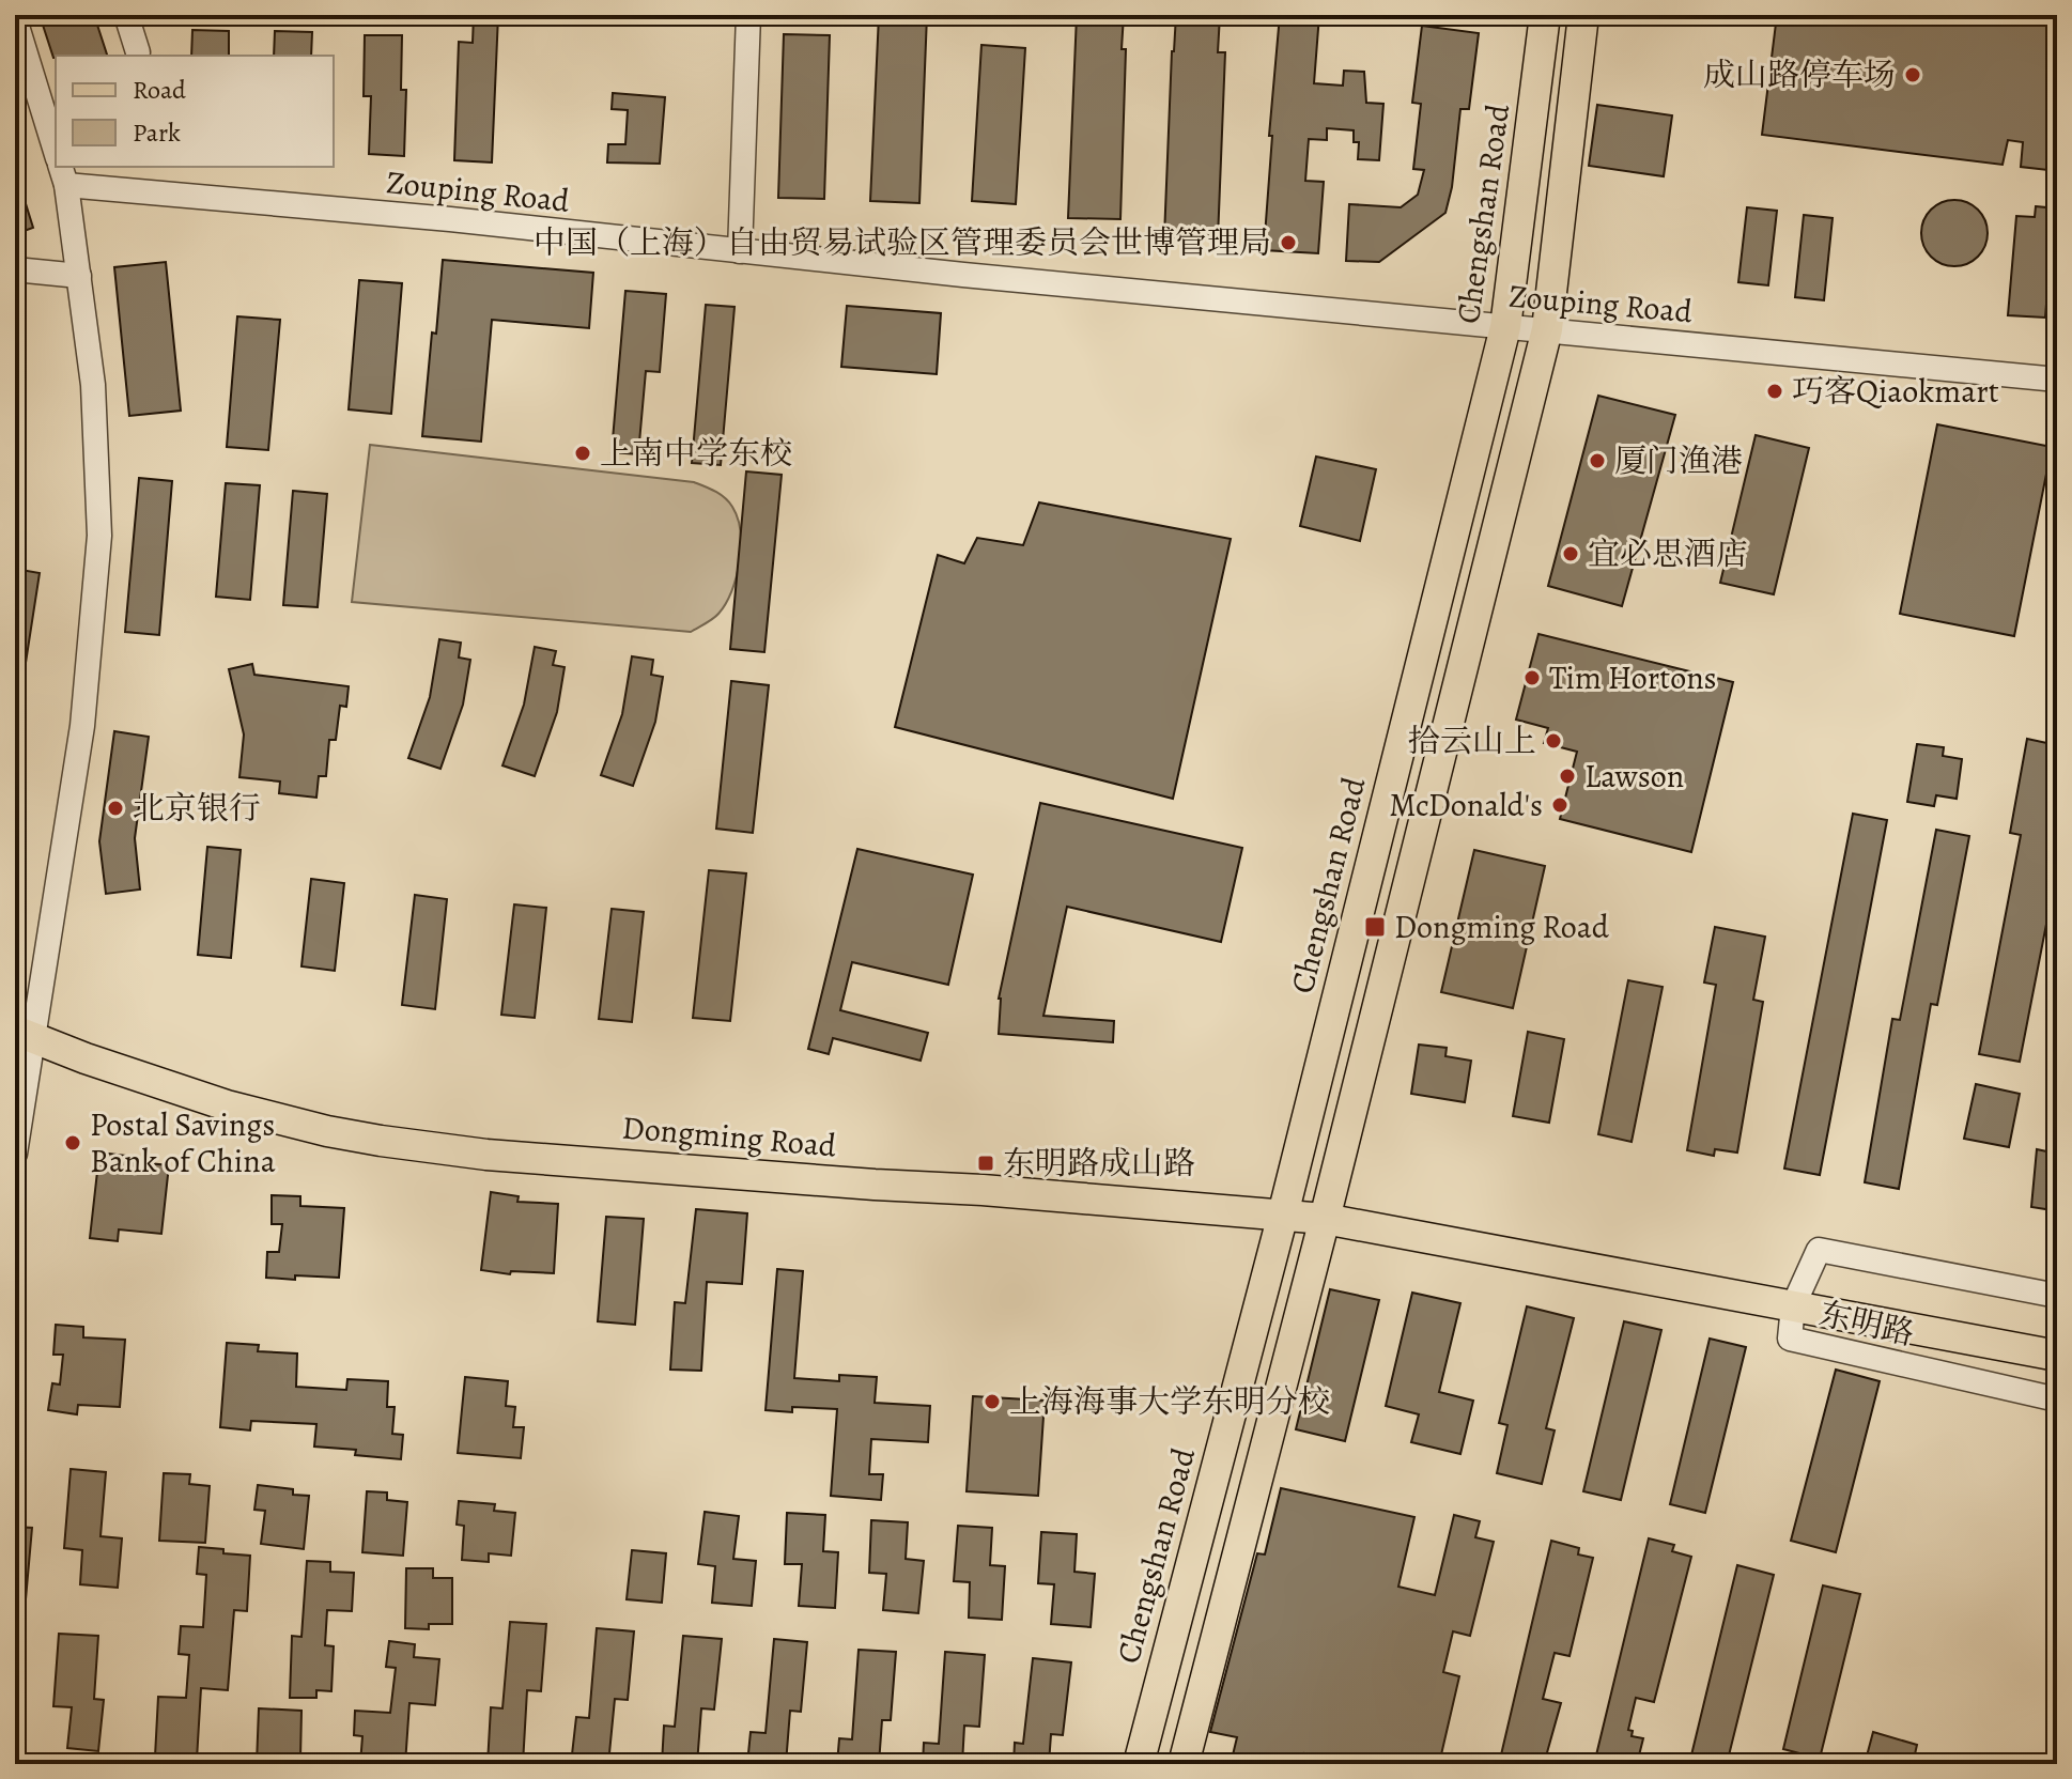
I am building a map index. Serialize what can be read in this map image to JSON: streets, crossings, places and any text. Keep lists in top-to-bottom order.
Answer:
{
  "streets": {
    "main road": ["Chengshan Road", "Dongming Road"],
    "street": ["Zouping Road", "东明路"]
  },
  "crossings": [
    ["Zouping Road", "Chengshan Road"],
    ["Chengshan Road", "Dongming Road"],
    ["Dongming Road", "东明路"]
  ],
  "places": {
    "other": [
      "成山路停车场",
      "中国（上海）自由贸易试验区管理委员会世博管理局",
      "巧客Qiaokmart",
      "上南中学东校",
      "厦门渔港",
      "宜必思酒店",
      "Tim Hortons",
      "拾云山上",
      "Lawson",
      "McDonald's",
      "北京银行",
      "Postal Savings Bank of China",
      "上海海事大学东明分校"
    ],
    "transit": ["Dongming Road", "东明路成山路"]
  },
  "legend": ["Road", "Park"]
}
